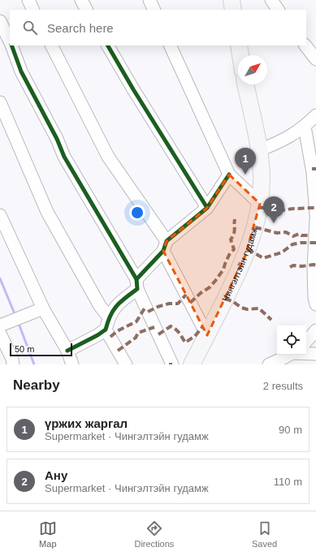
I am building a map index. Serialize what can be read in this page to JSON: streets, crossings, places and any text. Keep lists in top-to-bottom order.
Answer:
{
  "streets": {
    "main road": ["Чингэлтэйн гудамж"]
  },
  "scale_bar": "50 m",
  "north": "top right",
  "page": {
    "search": "Search here",
    "pins": ["1", "2"],
    "scale": "50 m",
    "heading": ["Nearby", "2 results"],
    "list": [
      {
        "mark": "1",
        "name": "үржих жаргал",
        "note": "Supermarket · Чингэлтэйн гудамж",
        "value": "90 m"
      },
      {
        "mark": "2",
        "name": "Ану",
        "note": "Supermarket · Чингэлтэйн гудамж",
        "value": "110 m"
      }
    ],
    "nav": ["Map", "Directions", "Saved"]
  }
}
